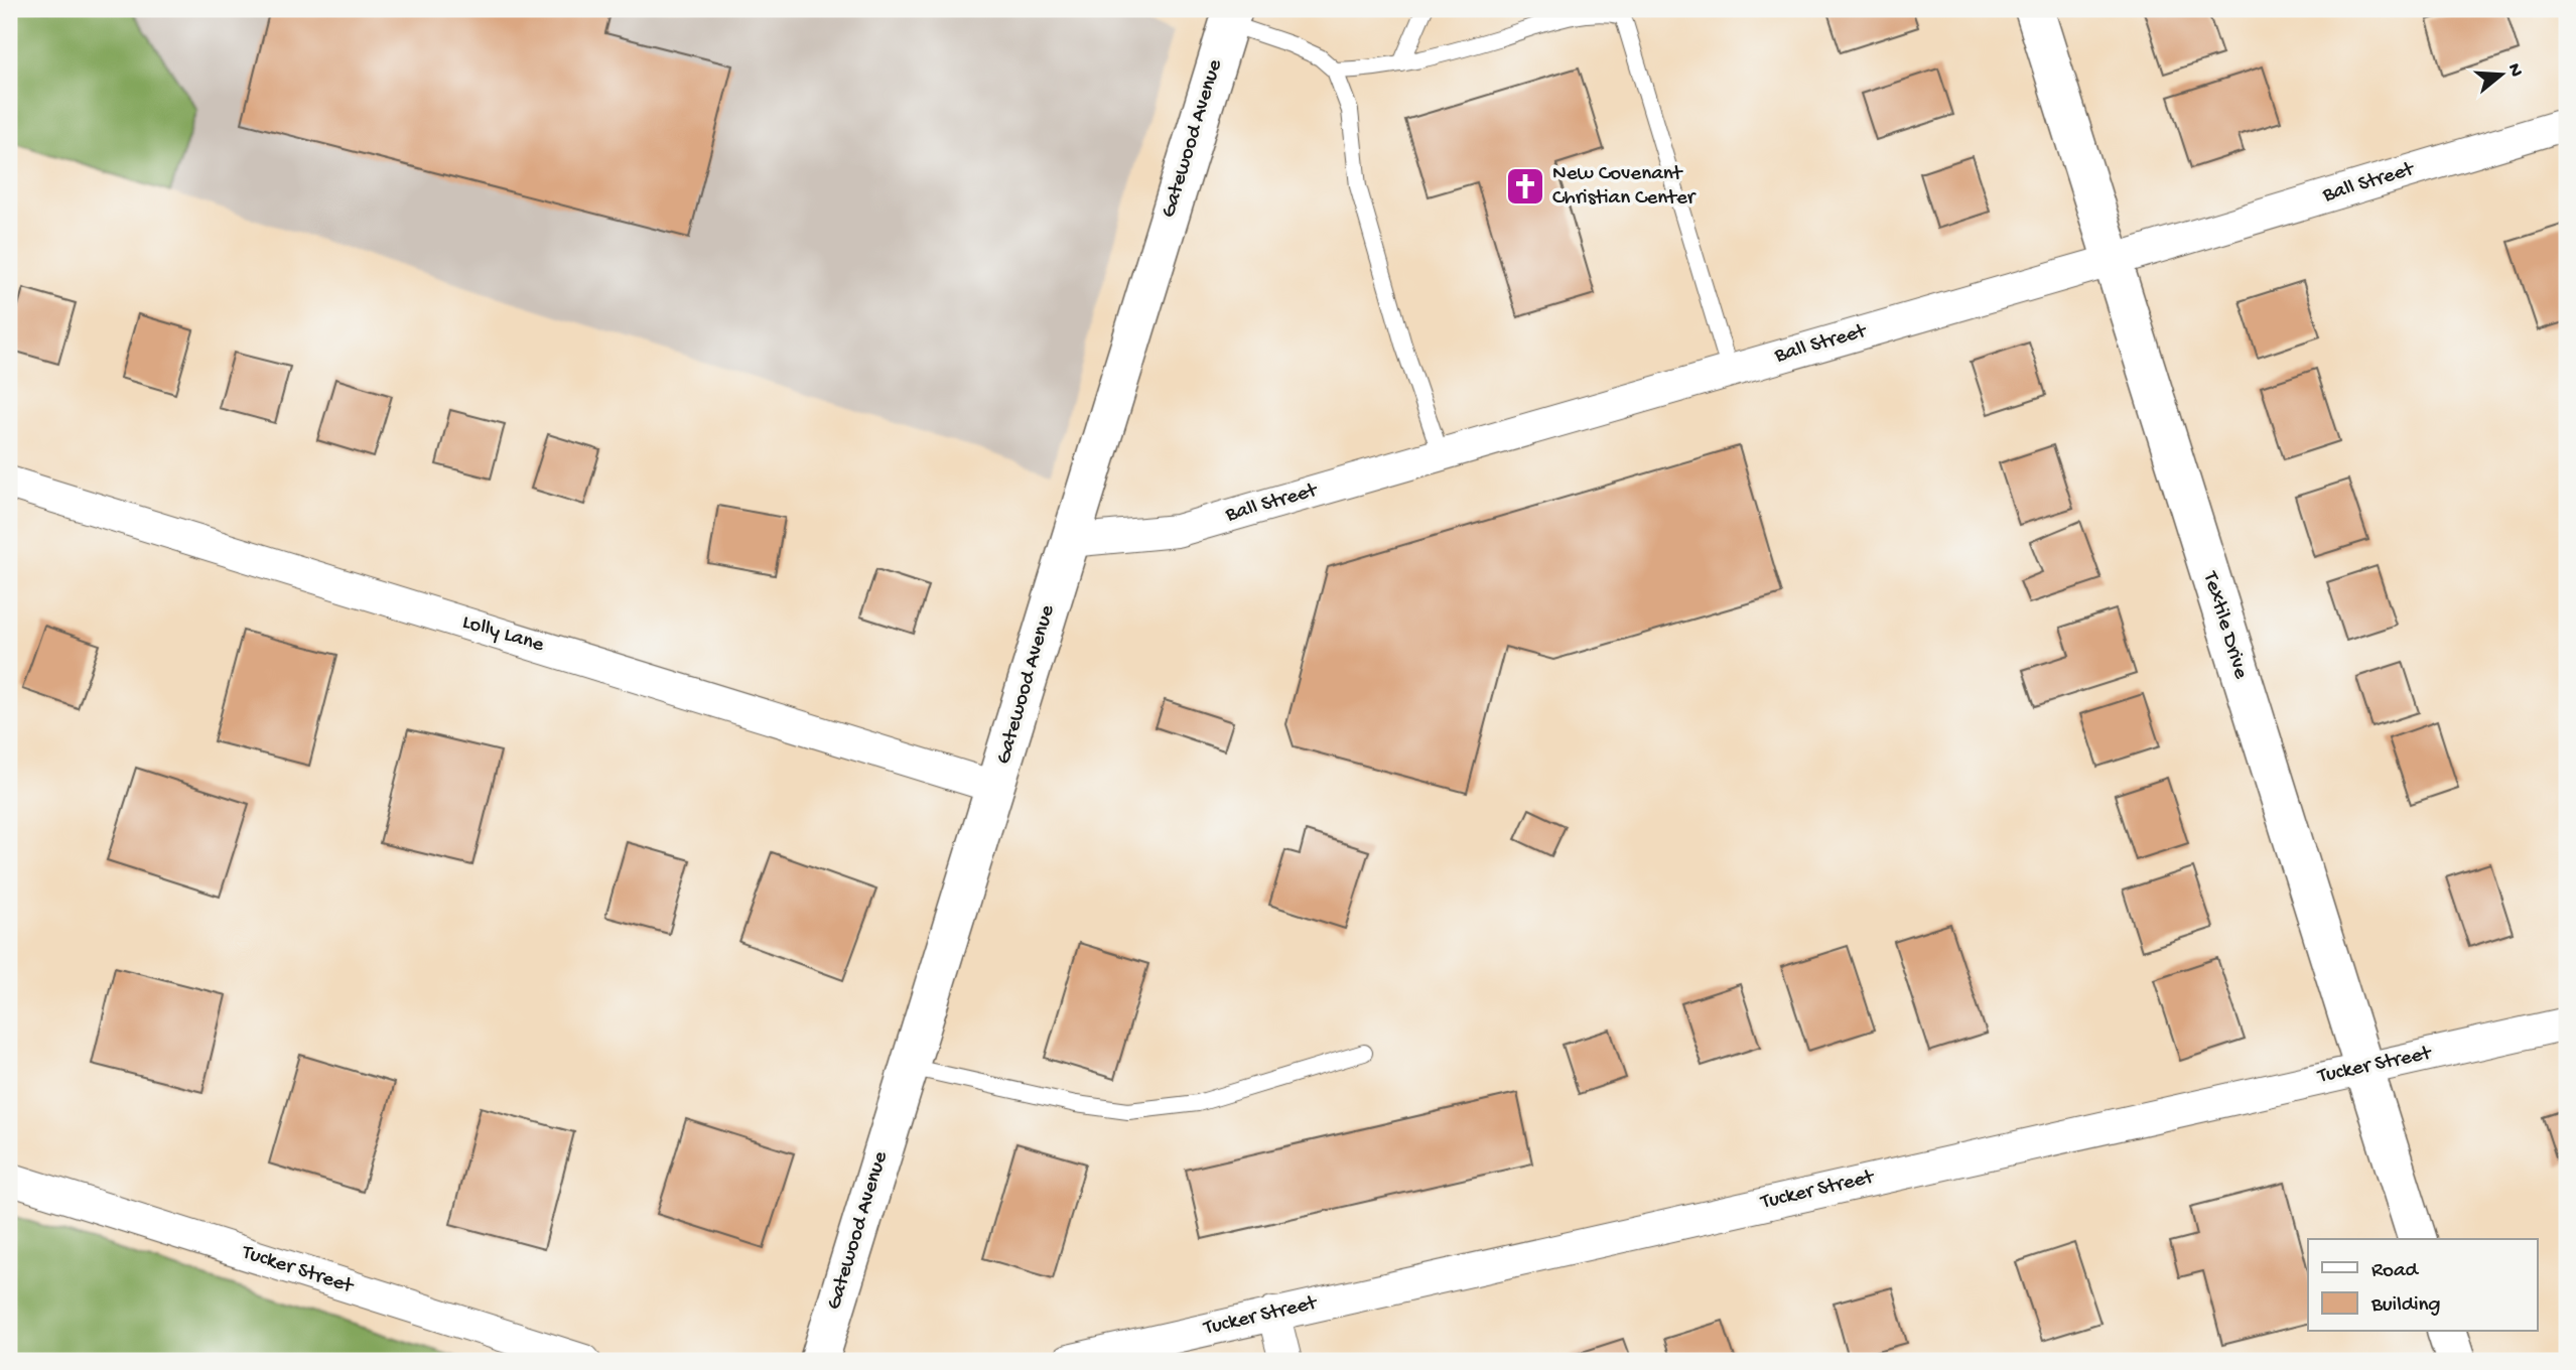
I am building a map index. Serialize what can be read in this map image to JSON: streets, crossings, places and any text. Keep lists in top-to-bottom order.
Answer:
{
  "streets": {
    "street": [
      "Gatewood Avenue",
      "Ball Street",
      "Textile Drive",
      "Lolly Lane",
      "Tucker Street"
    ]
  },
  "crossings": [
    ["Gatewood Avenue", "Ball Street"],
    ["Gatewood Avenue", "Lolly Lane"],
    ["Ball Street", "Textile Drive"],
    ["Textile Drive", "Tucker Street"]
  ],
  "places": {
    "church": ["New Covenant Christian Center"]
  },
  "legend": ["Road", "Building"],
  "north": "right"
}
